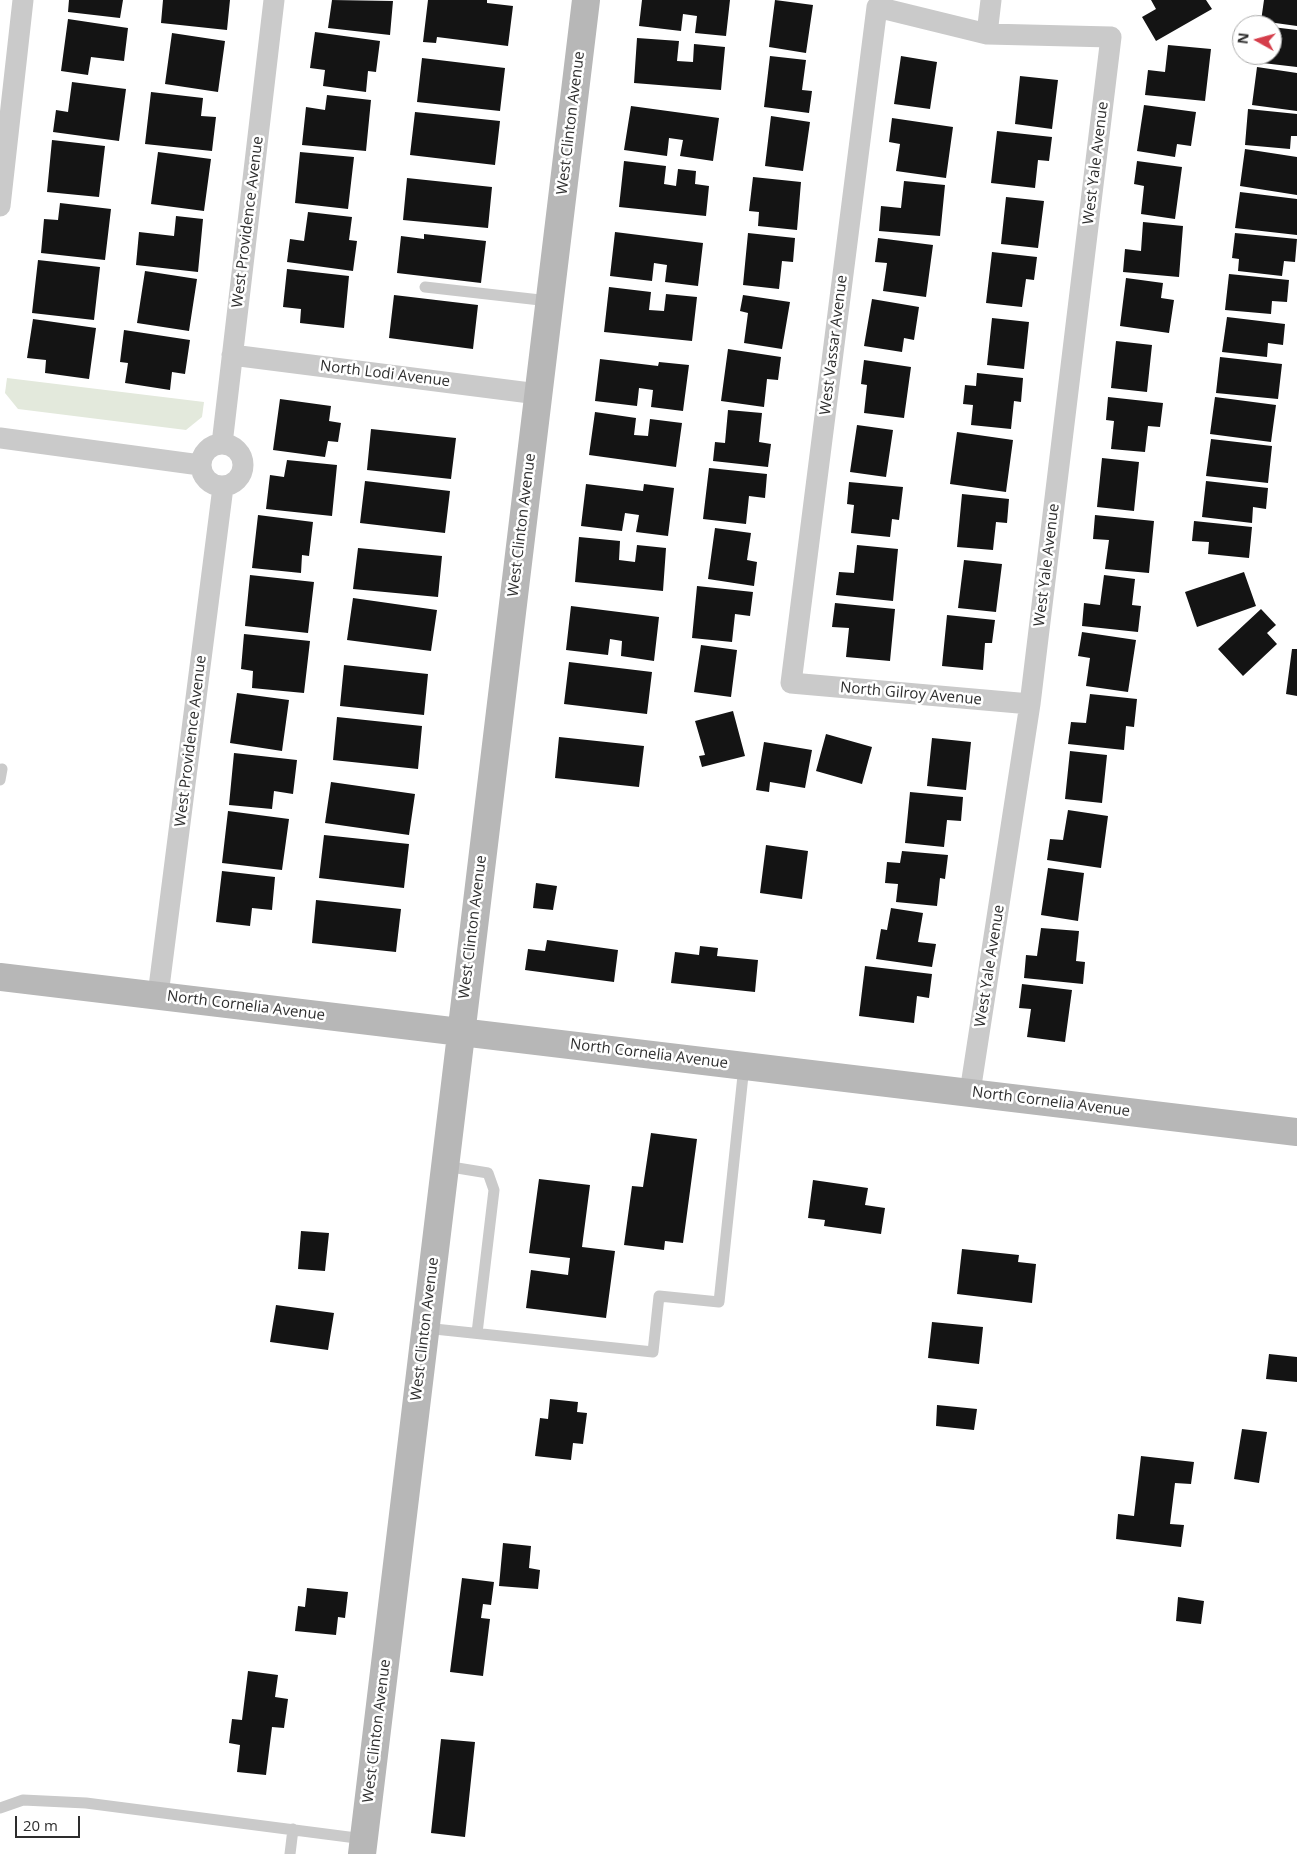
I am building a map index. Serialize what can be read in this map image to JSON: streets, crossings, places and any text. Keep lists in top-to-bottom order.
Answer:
{
  "streets": {
    "main road": ["West Clinton Avenue", "North Cornelia Avenue"],
    "street": [
      "West Yale Avenue",
      "West Providence Avenue",
      "West Vassar Avenue",
      "North Lodi Avenue",
      "North Gilroy Avenue"
    ]
  },
  "crossings": [
    ["West Clinton Avenue", "North Lodi Avenue"],
    ["West Clinton Avenue", "North Cornelia Avenue"],
    ["West Yale Avenue", "West Vassar Avenue"],
    ["West Yale Avenue", "North Gilroy Avenue"],
    ["West Yale Avenue", "North Cornelia Avenue"],
    ["West Providence Avenue", "North Lodi Avenue"],
    ["West Providence Avenue", "North Cornelia Avenue"],
    ["West Vassar Avenue", "North Gilroy Avenue"]
  ],
  "scale_bar": "20 m",
  "north": "left"
}
